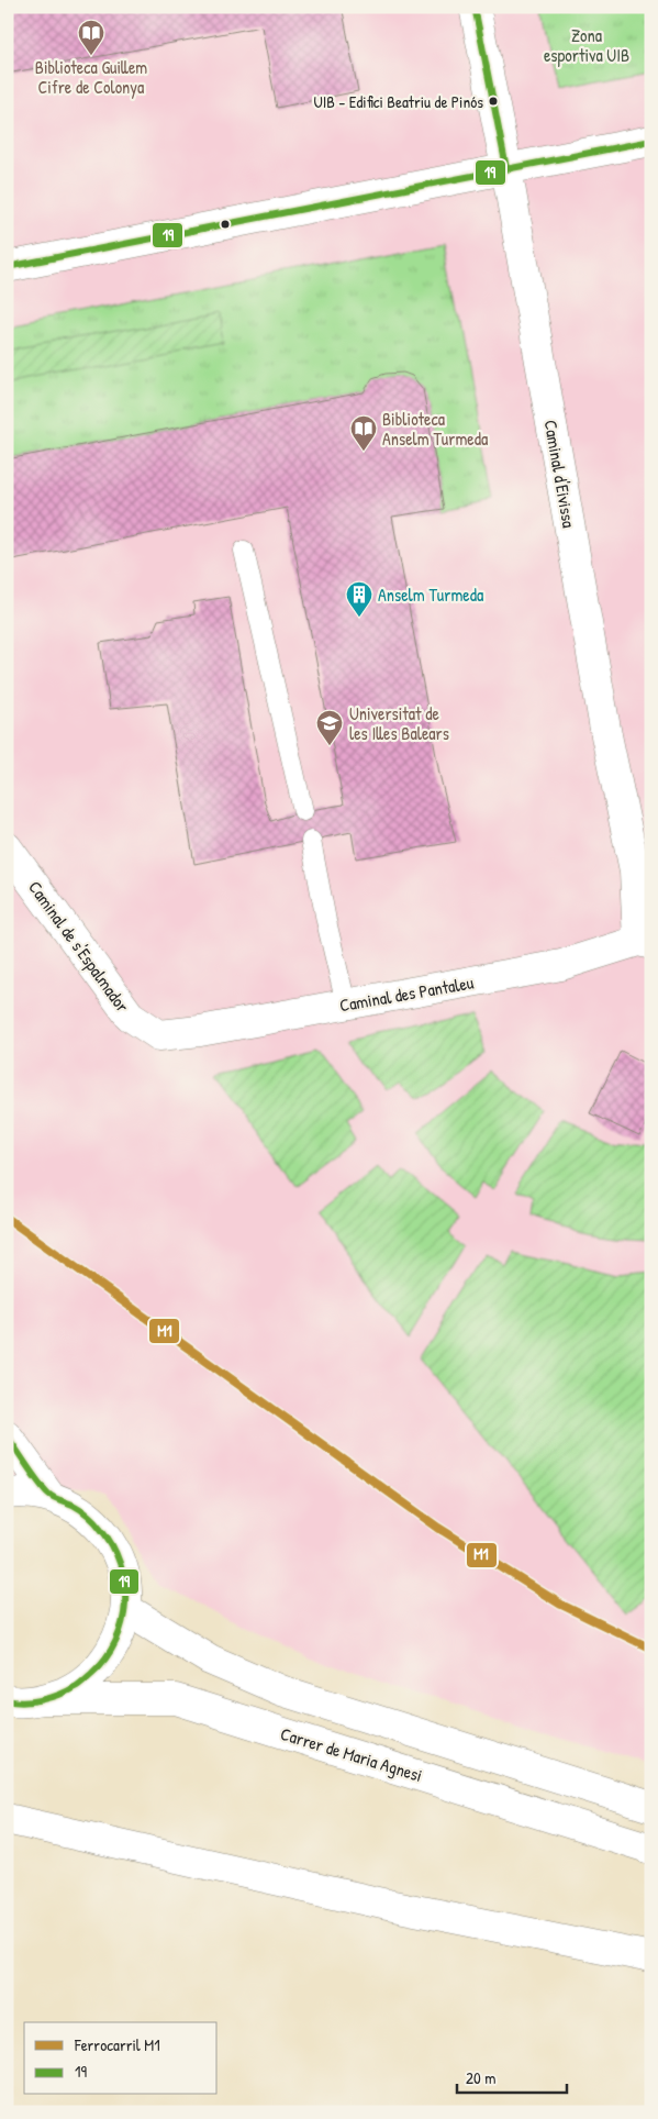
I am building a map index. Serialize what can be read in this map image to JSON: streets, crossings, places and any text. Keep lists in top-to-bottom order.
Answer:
{
  "streets": {
    "street": [
      "Caminal d'Eivissa",
      "Caminal de s'Espalmador",
      "Caminal des Pantaleu",
      "Carrer de Maria Agnesi"
    ]
  },
  "crossings": [
    ["Caminal d'Eivissa", "Caminal des Pantaleu"],
    ["Caminal de s'Espalmador", "Caminal des Pantaleu"]
  ],
  "parks": ["Zona esportiva UIB"],
  "places": {
    "library": ["Biblioteca Guillem Cifre de Colonya", "Biblioteca Anselm Turmeda"],
    "other": ["UIB - Edifici Beatriu de Pinós"],
    "building": ["Anselm Turmeda"],
    "school or university": ["Universitat de les Illes Balears"]
  },
  "lines": ["transit line 19", "rail line M1"],
  "legend": ["Ferrocarril M1", "19"],
  "scale_bar": "20 m"
}
